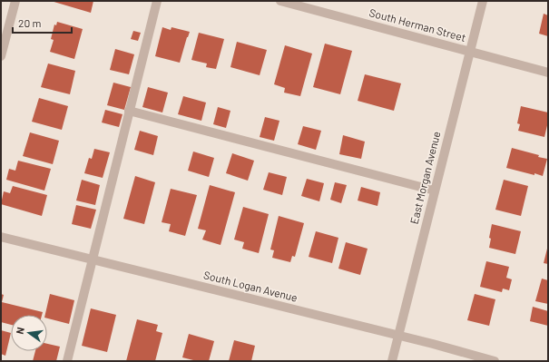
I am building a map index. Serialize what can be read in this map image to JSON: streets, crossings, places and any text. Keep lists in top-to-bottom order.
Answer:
{
  "streets": {
    "street": ["South Herman Street", "East Morgan Avenue", "South Logan Avenue"]
  },
  "crossings": [
    ["South Herman Street", "East Morgan Avenue"],
    ["East Morgan Avenue", "South Logan Avenue"]
  ],
  "scale_bar": "20 m",
  "north": "left"
}
